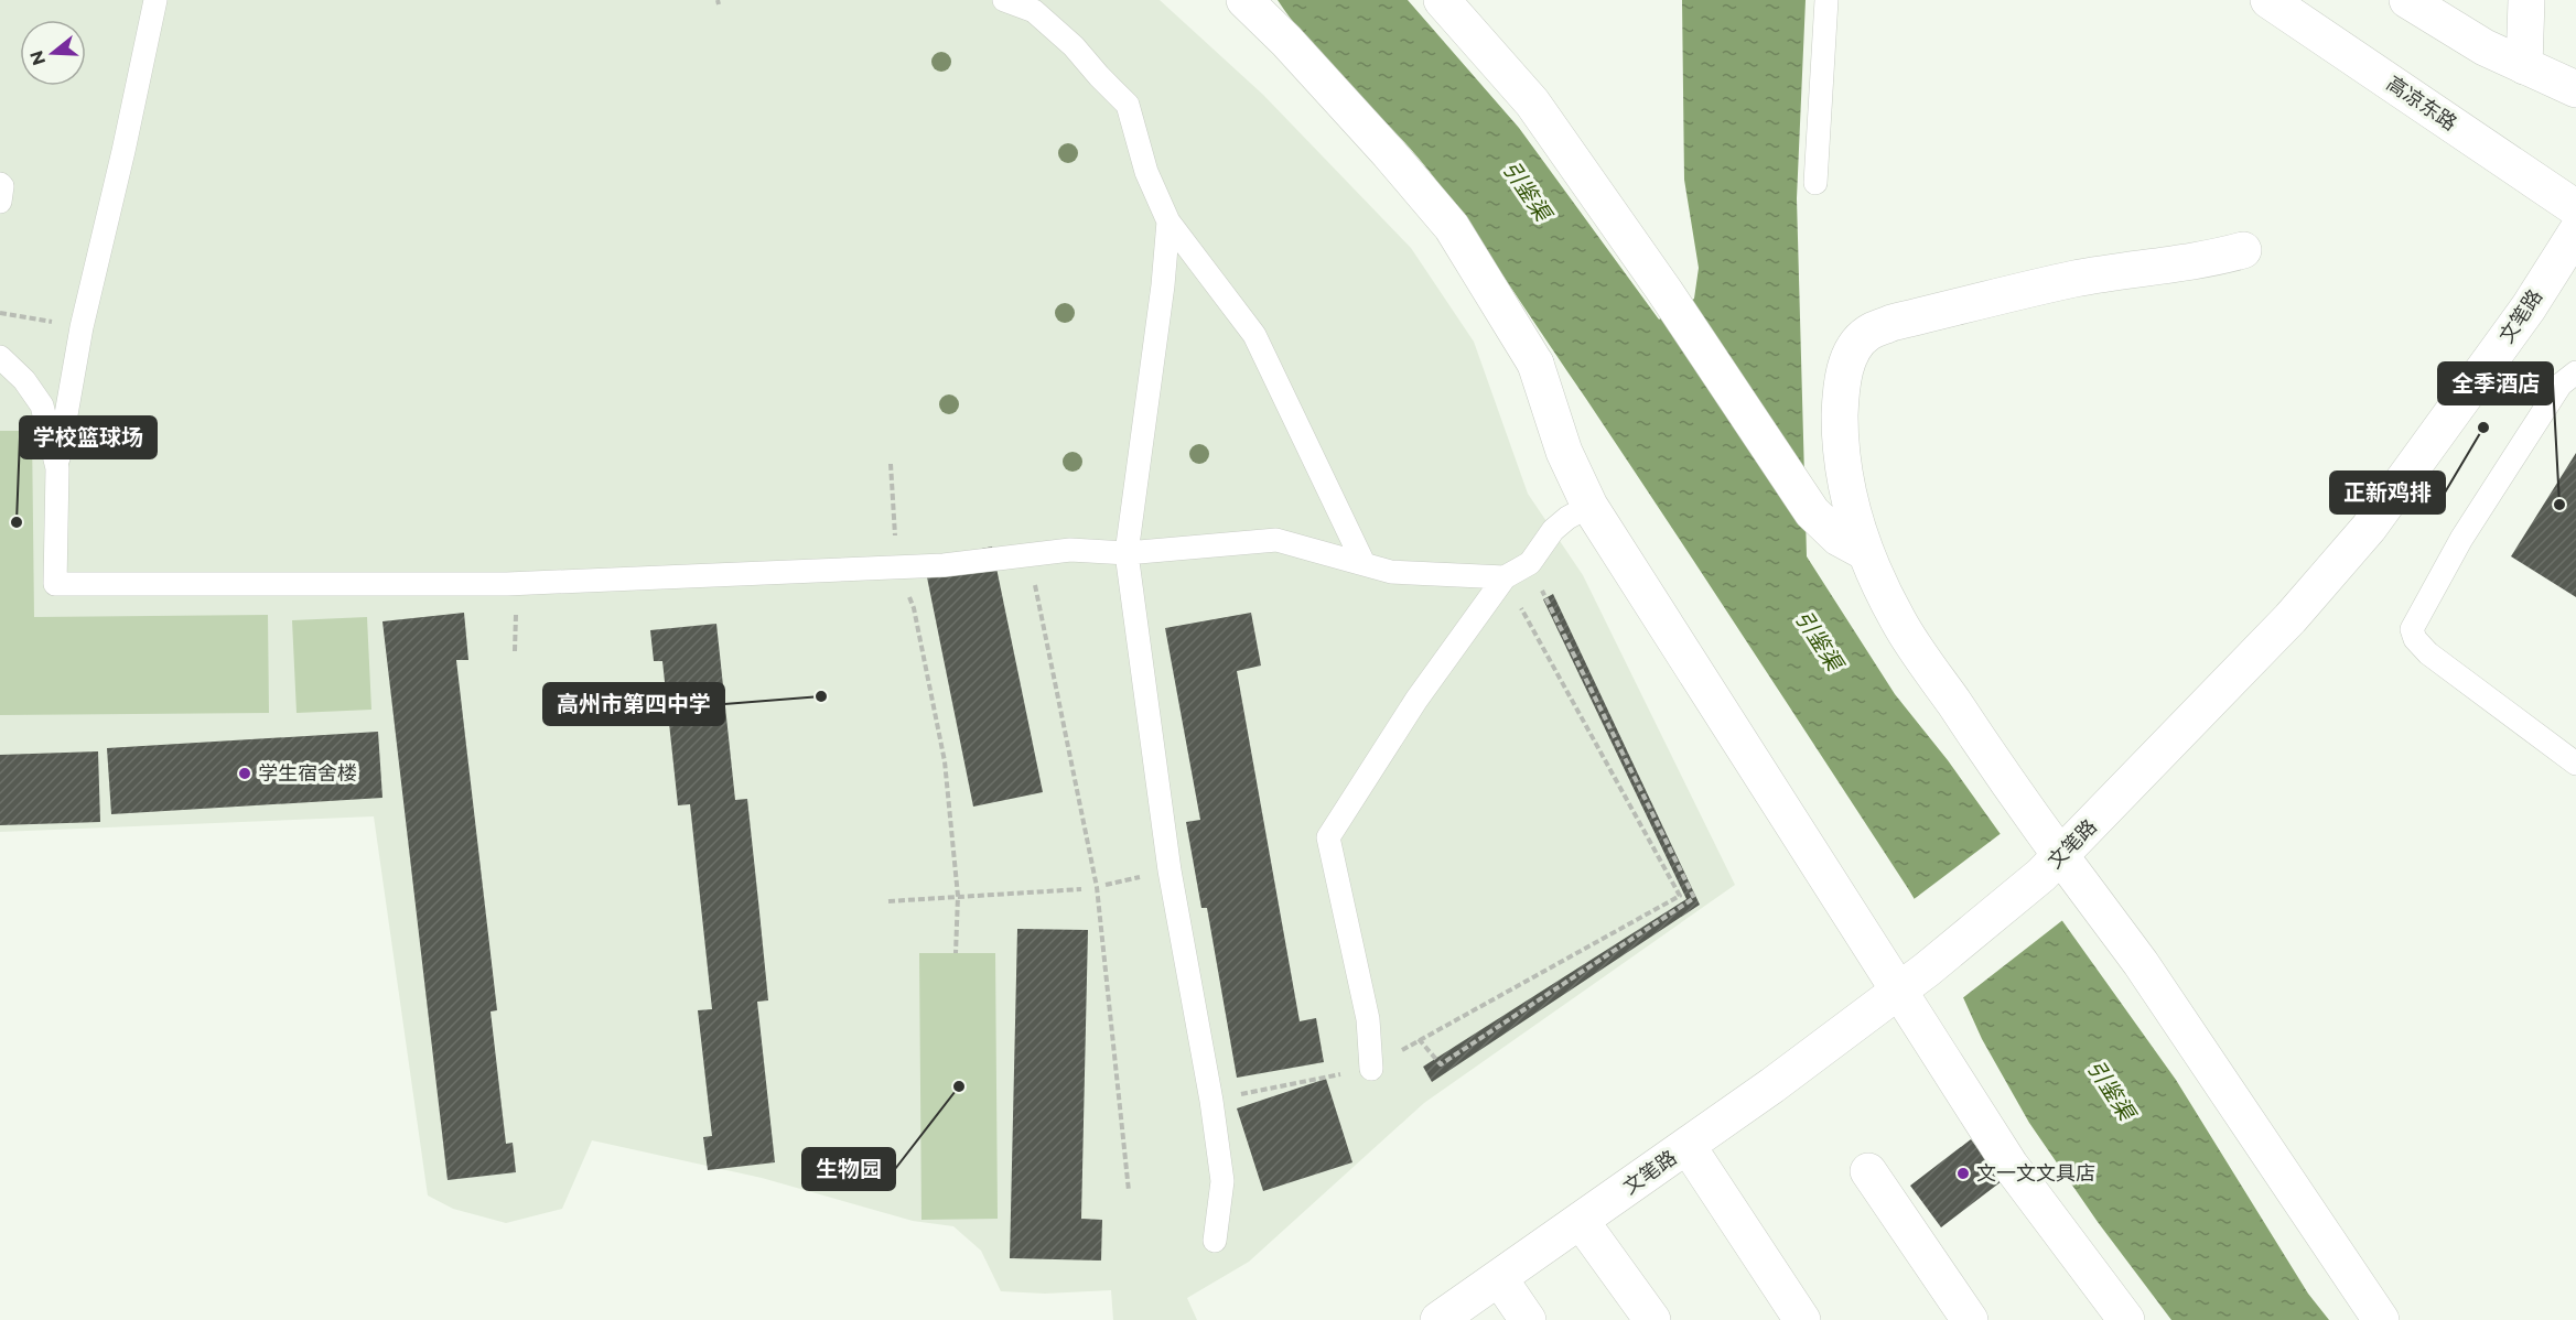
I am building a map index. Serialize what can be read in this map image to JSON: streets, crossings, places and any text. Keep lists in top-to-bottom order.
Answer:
{
  "streets": {
    "street": ["高凉东路", "文笔路"]
  },
  "water": ["引鉴渠"],
  "places": [
    "正新鸡排",
    "全季酒店",
    "学校篮球场",
    "高州市第四中学",
    "学生宿舍楼",
    "生物园",
    "文一文文具店"
  ],
  "north": "left"
}
